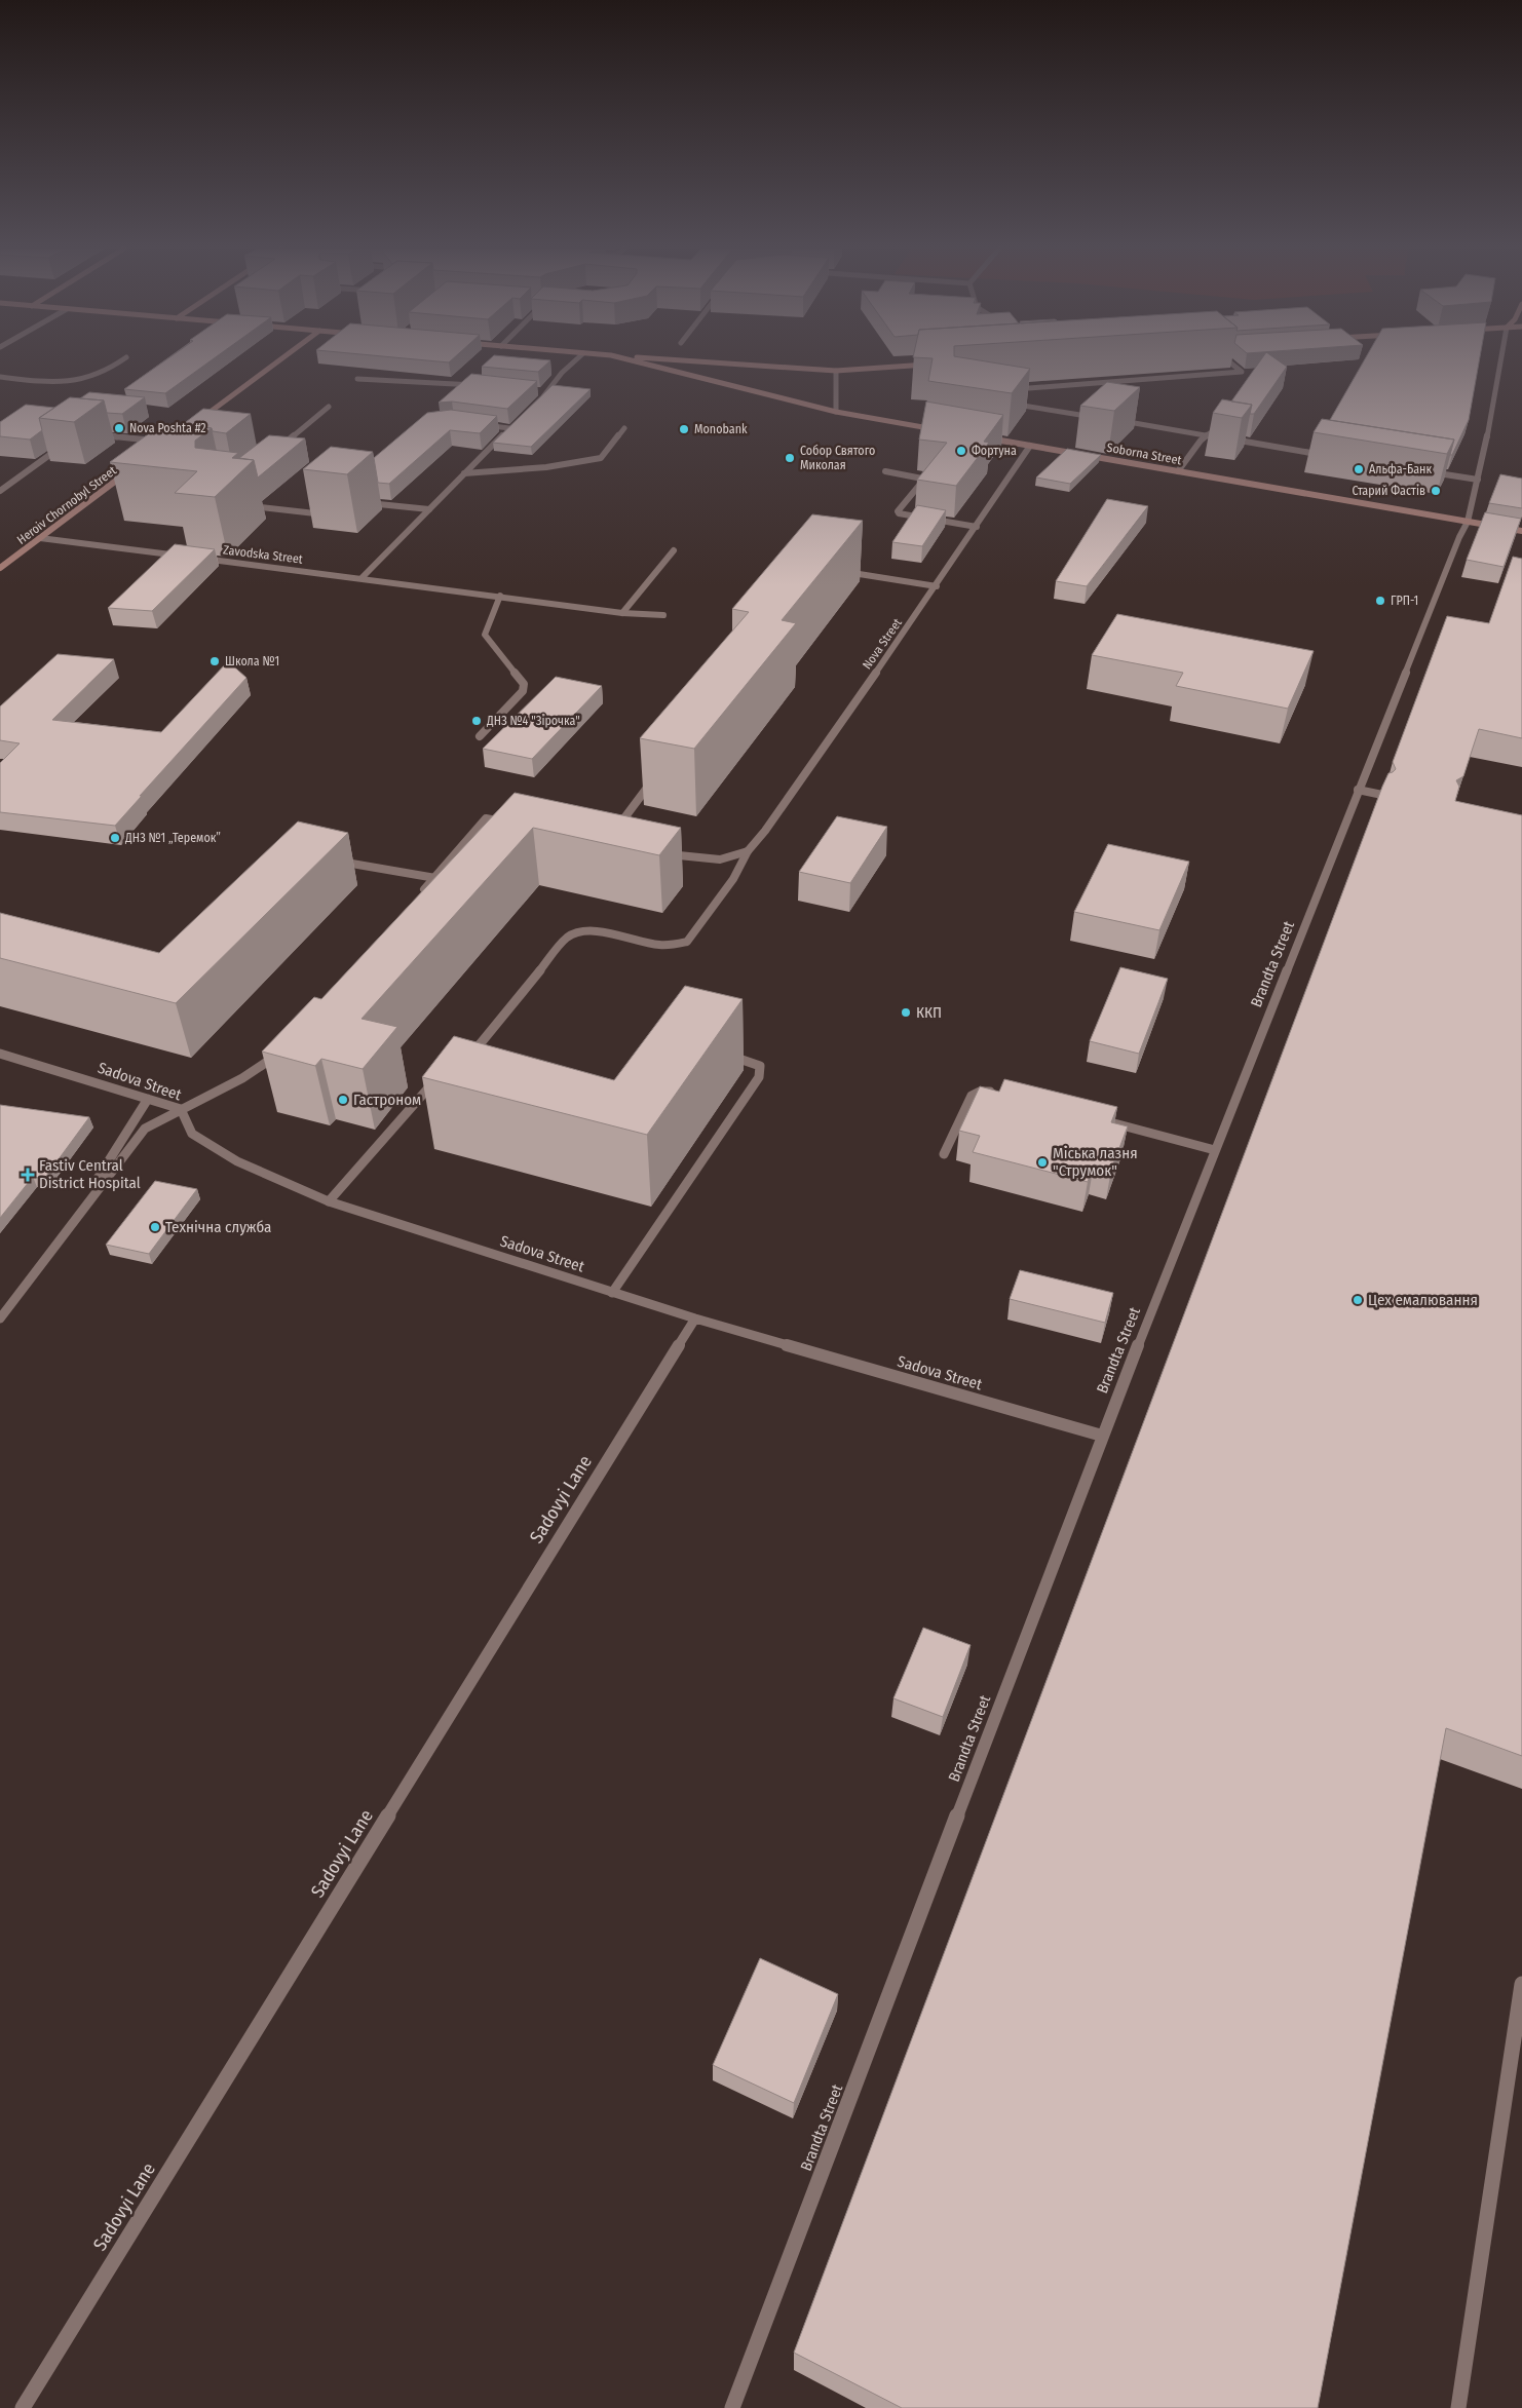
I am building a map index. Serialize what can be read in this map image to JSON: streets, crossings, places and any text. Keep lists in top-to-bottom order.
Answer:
{
  "streets": {
    "main road": ["Soborna Street", "Heroiv Chornobyl Street"],
    "street": [
      "Zavodska Street",
      "Nova Street",
      "Brandta Street",
      "Sadova Street",
      "Sadovyi Lane"
    ]
  },
  "crossings": [
    ["Soborna Street", "Nova Street"],
    ["Soborna Street", "Brandta Street"],
    ["Brandta Street", "Sadova Street"],
    ["Sadova Street", "Sadovyi Lane"]
  ],
  "places": {
    "other": [
      "Nova Poshta #2",
      "Monobank",
      "Фортуна",
      "Собор Святого Миколая",
      "Альфа-Банк",
      "Старий Фастів",
      "ГРП-1",
      "Школа №1",
      "ДНЗ №4 \"Зірочка\"",
      "ДНЗ №1 „Теремок”",
      "ККП",
      "Гастроном",
      "Міська лазня \"Струмок\"",
      "Технічна служба",
      "Цех емалювання"
    ],
    "health": ["Fastiv Central District Hospital"]
  }
}
